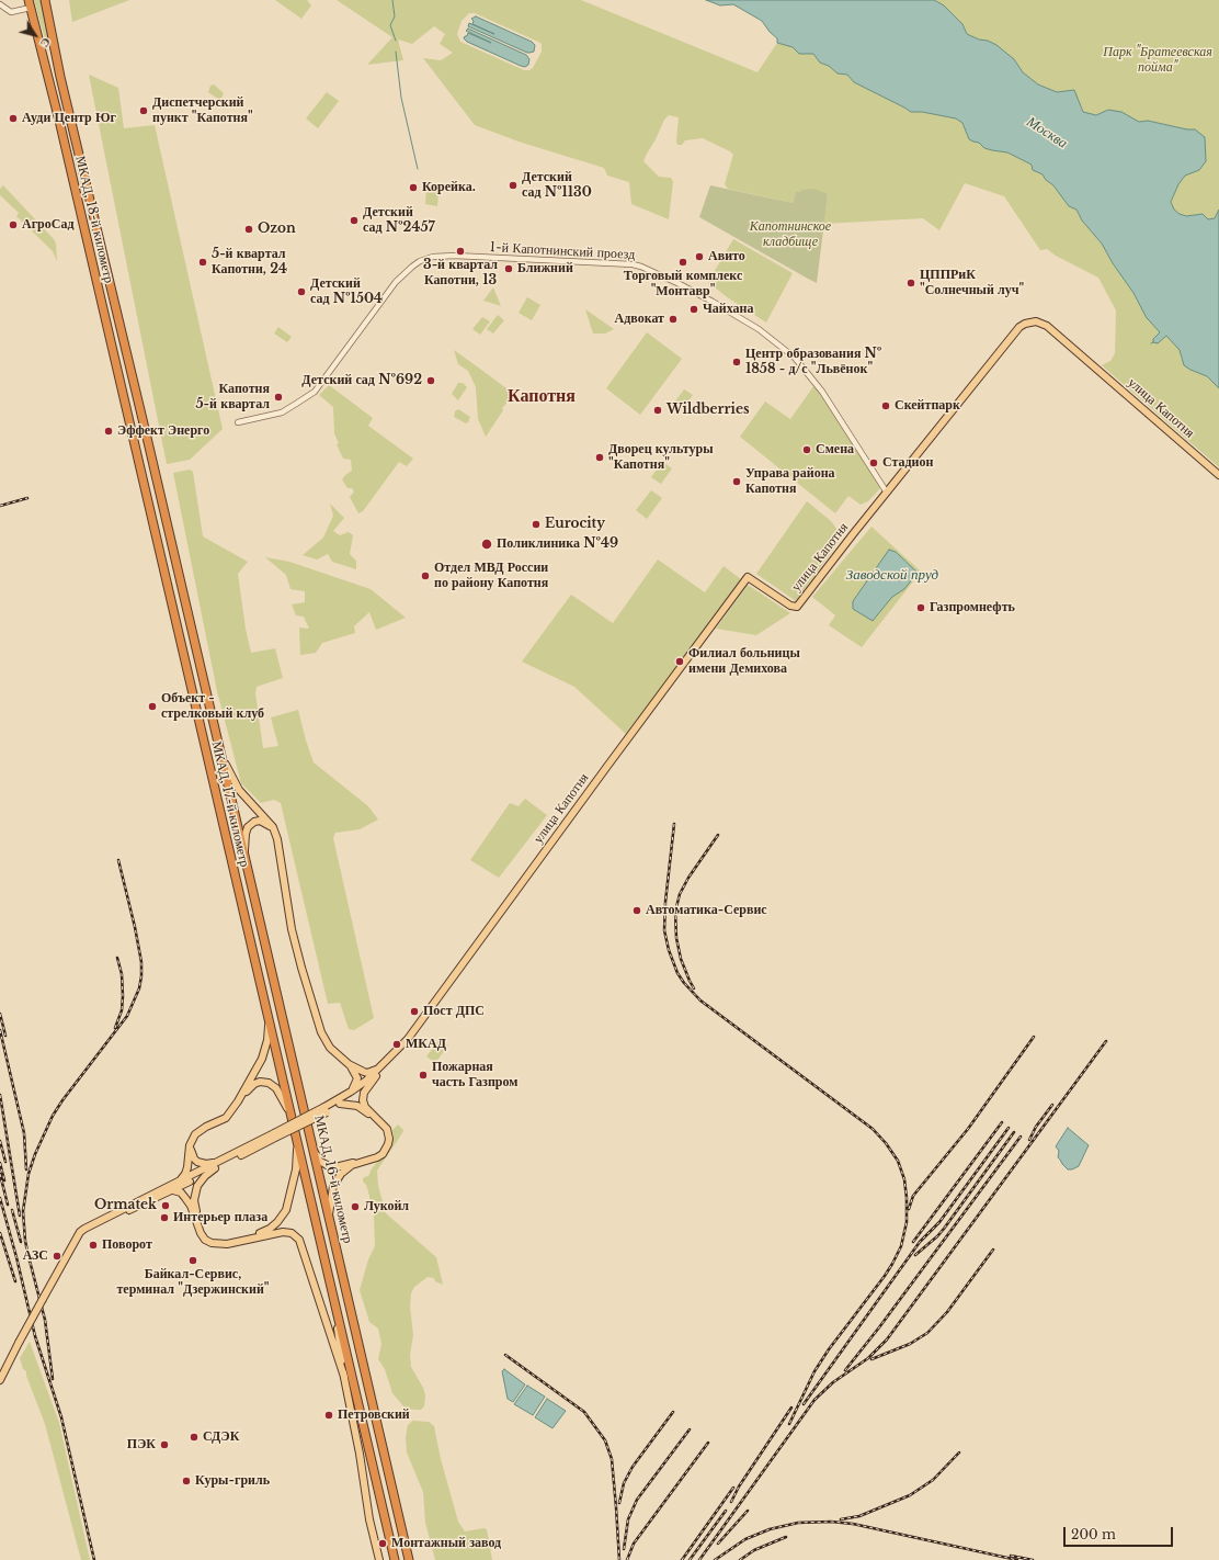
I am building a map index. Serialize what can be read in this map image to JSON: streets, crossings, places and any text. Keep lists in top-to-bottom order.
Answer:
{
  "streets": {
    "highway": ["МКАД, 18-й километр", "МКАД, 17-й километр", "МКАД, 16-й километр"],
    "main road": ["улица Капотня"],
    "street": ["1-й Капотнинский проезд"]
  },
  "crossings": [
    ["МКАД, 18-й километр", "МКАД, 17-й километр"],
    ["1-й Капотнинский проезд", "улица Капотня"],
    ["МКАД, 17-й километр", "МКАД, 16-й километр"]
  ],
  "districts": ["Капотня"],
  "water": ["Москва", "Заводской пруд"],
  "parks": ["Парк \"Братеевская пойма\"", "Капотнинское кладбище"],
  "places": [
    "Диспетчерский пункт \"Капотня\"",
    "Ауди Центр Юг",
    "Детский сад №1130",
    "Корейка.",
    "Детский сад №2457",
    "АгроСад",
    "Ozon",
    "3-й квартал Капотни, 13",
    "Авито",
    "5-й квартал Капотни, 24",
    "Торговый комплекс \"Монтавр\"",
    "Ближний",
    "ЦППРиК \"Солнечный луч\"",
    "Детский сад №1504",
    "Чайхана",
    "Адвокат",
    "Центр образования № 1858 - д/с \"Львёнок\"",
    "Детский сад №692",
    "Капотня 5-й квартал",
    "Скейтпарк",
    "Wildberries",
    "Эффект Энерго",
    "Смена",
    "Дворец культуры \"Капотня\"",
    "Стадион",
    "Управа района Капотня",
    "Eurocity",
    "Поликлиника №49",
    "Отдел МВД России по району Капотня",
    "Газпромнефть",
    "Филиал больницы имени Демихова",
    "Объект - стрелковый клуб",
    "Автоматика-Сервис",
    "Пост ДПС",
    "МКАД",
    "Пожарная часть Газпром",
    "Ormatek",
    "Лукойл",
    "Интерьер плаза",
    "Поворот",
    "АЗС",
    "Байкал-Сервис, терминал \"Дзержинский\"",
    "Петровский",
    "СДЭК",
    "ПЭК",
    "Куры-гриль",
    "Монтажный завод"
  ],
  "scale_bar": "200 m",
  "north": "bottom right"
}
